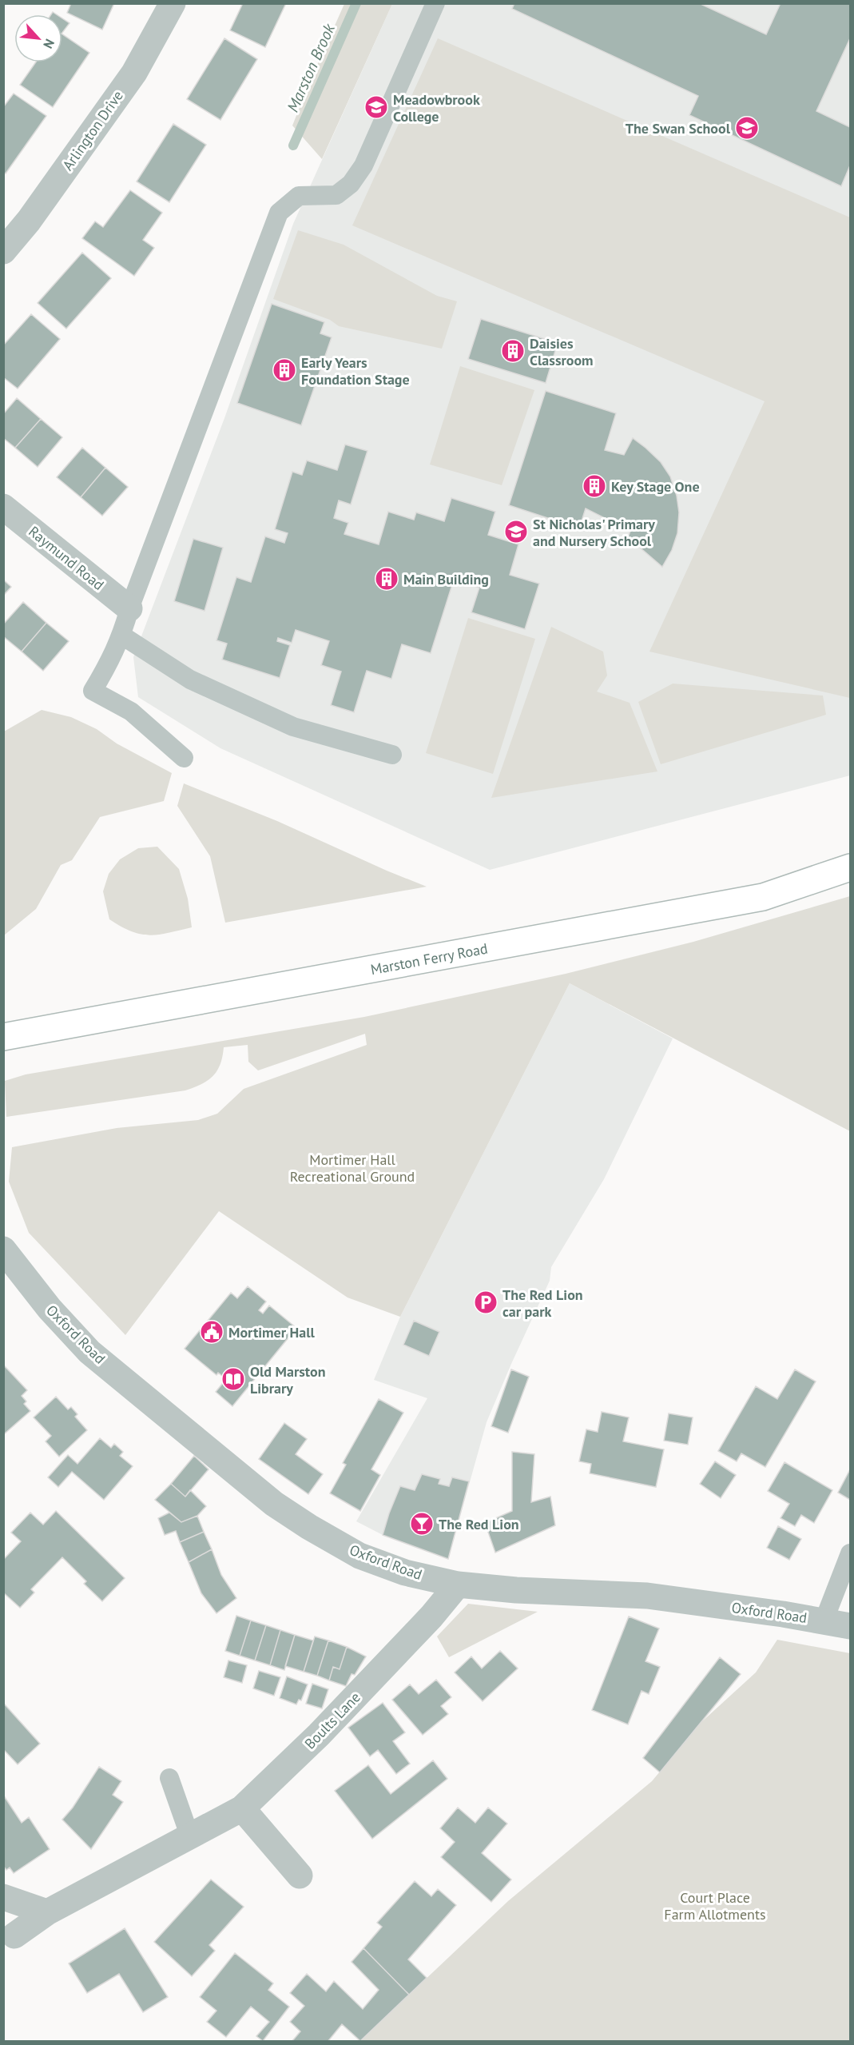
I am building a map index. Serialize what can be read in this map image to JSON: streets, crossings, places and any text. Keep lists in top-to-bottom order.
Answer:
{
  "streets": {
    "main road": ["Marston Ferry Road"],
    "street": [
      "Arlington Drive",
      "Raymund Road",
      "Oxford Road",
      "Boults Lane"
    ]
  },
  "crossings": [
    ["Oxford Road", "Boults Lane"]
  ],
  "water": ["Marston Brook"],
  "parks": ["Mortimer Hall Recreational Ground", "Court Place Farm Allotments"],
  "places": {
    "school or university": ["Meadowbrook College", "The Swan School", "St Nicholas' Primary and Nursery School"],
    "building": [
      "Daisies Classroom",
      "Early Years Foundation Stage",
      "Key Stage One",
      "Main Building"
    ],
    "parking": ["The Red Lion car park"],
    "public building": ["Mortimer Hall"],
    "library": ["Old Marston Library"],
    "bar": ["The Red Lion"]
  },
  "north": "bottom right"
}
